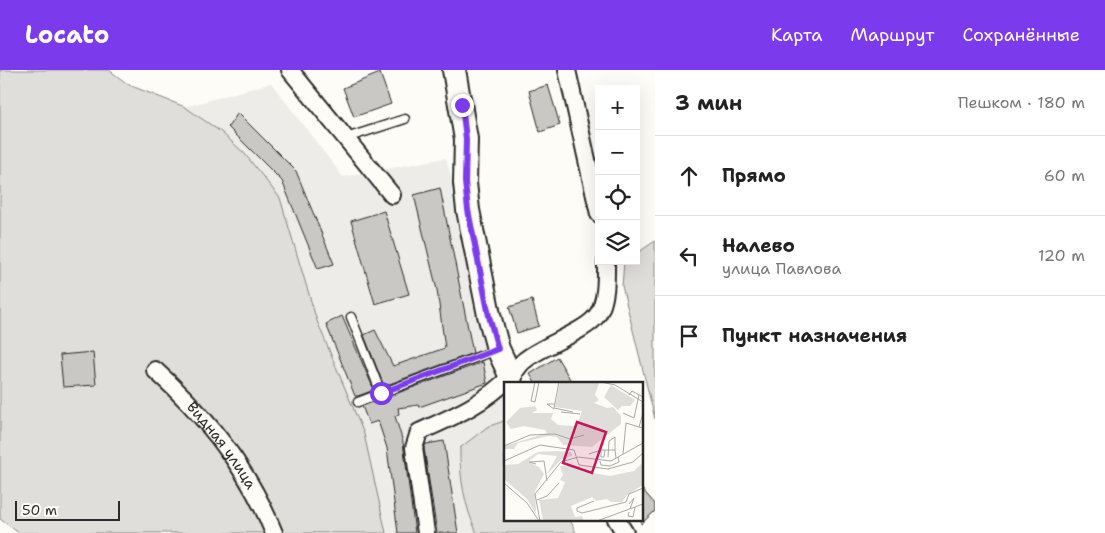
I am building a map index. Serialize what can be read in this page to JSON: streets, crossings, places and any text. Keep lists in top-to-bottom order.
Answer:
{
  "streets": {
    "street": ["Видная улица"]
  },
  "scale_bar": "50 m",
  "page": {
    "header": "Locato",
    "nav": ["Карта", "Маршрут", "Сохранённые"],
    "heading": ["3 мин", "Пешком · 180 m"],
    "map_buttons": ["+", "−"],
    "list": [
      ["Прямо", "60 m"],
      ["Налево", "улица Павлова", "120 m"],
      "Пункт назначения"
    ],
    "scale": "50 m"
  }
}
